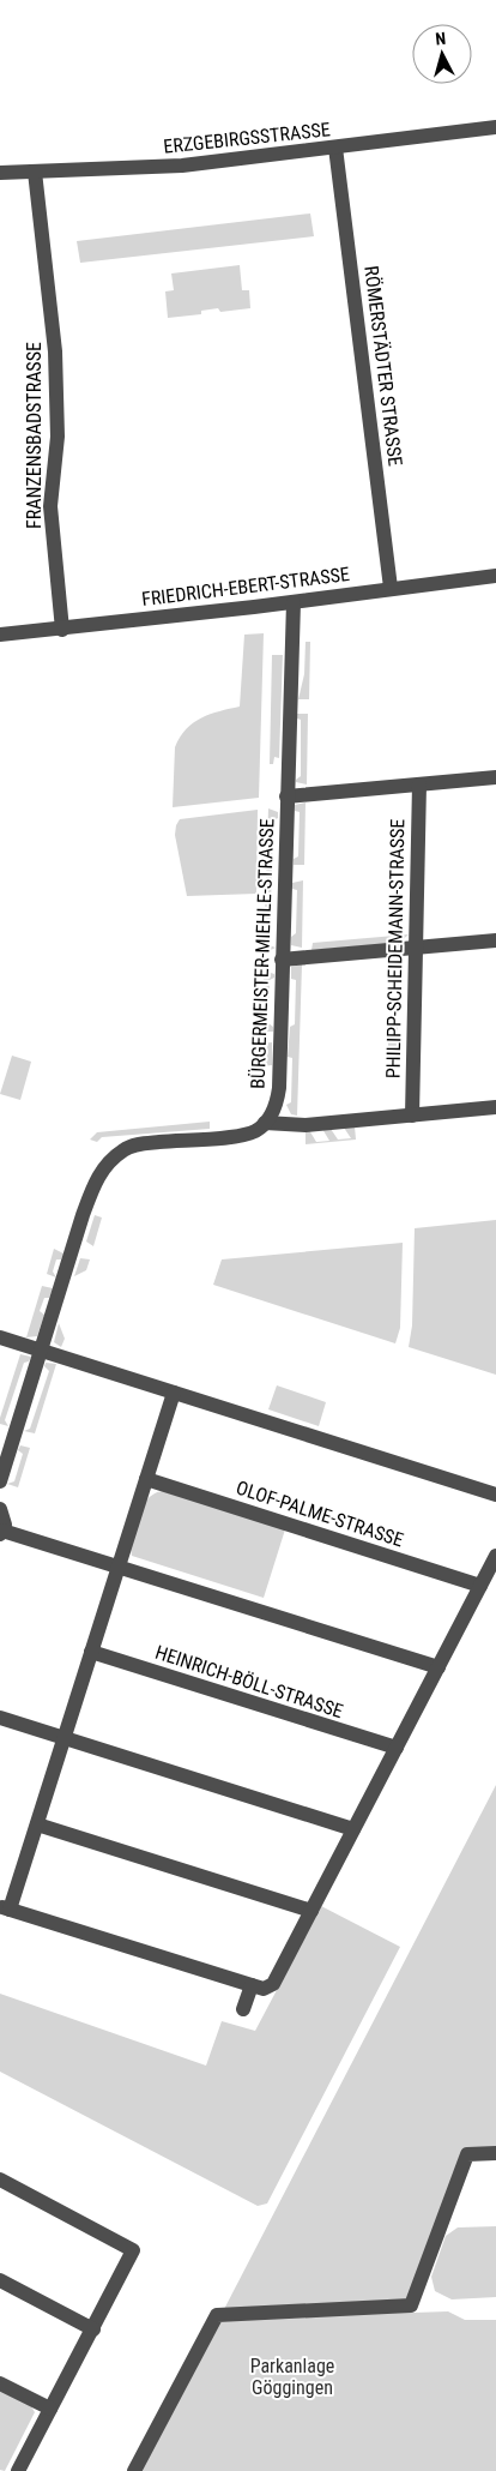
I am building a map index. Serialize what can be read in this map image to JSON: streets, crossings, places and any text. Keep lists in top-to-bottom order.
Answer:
{
  "streets": {
    "street": [
      "ERZGEBIRGSSTRASSE",
      "RÖMERSTÄDTER STRASSE",
      "FRANZENSBADSTRASSE",
      "FRIEDRICH-EBERT-STRASSE",
      "PHILIPP-SCHEIDEMANN-STRASSE",
      "BÜRGERMEISTER-MIEHLE-STRASSE",
      "OLOF-PALME-STRASSE",
      "HEINRICH-BÖLL-STRASSE"
    ]
  },
  "crossings": [
    ["ERZGEBIRGSSTRASSE", "RÖMERSTÄDTER STRASSE"],
    ["ERZGEBIRGSSTRASSE", "FRANZENSBADSTRASSE"],
    ["RÖMERSTÄDTER STRASSE", "FRIEDRICH-EBERT-STRASSE"],
    ["FRANZENSBADSTRASSE", "FRIEDRICH-EBERT-STRASSE"],
    ["FRIEDRICH-EBERT-STRASSE", "BÜRGERMEISTER-MIEHLE-STRASSE"]
  ],
  "parks": ["Parkanlage Göggingen"],
  "north": "top"
}
